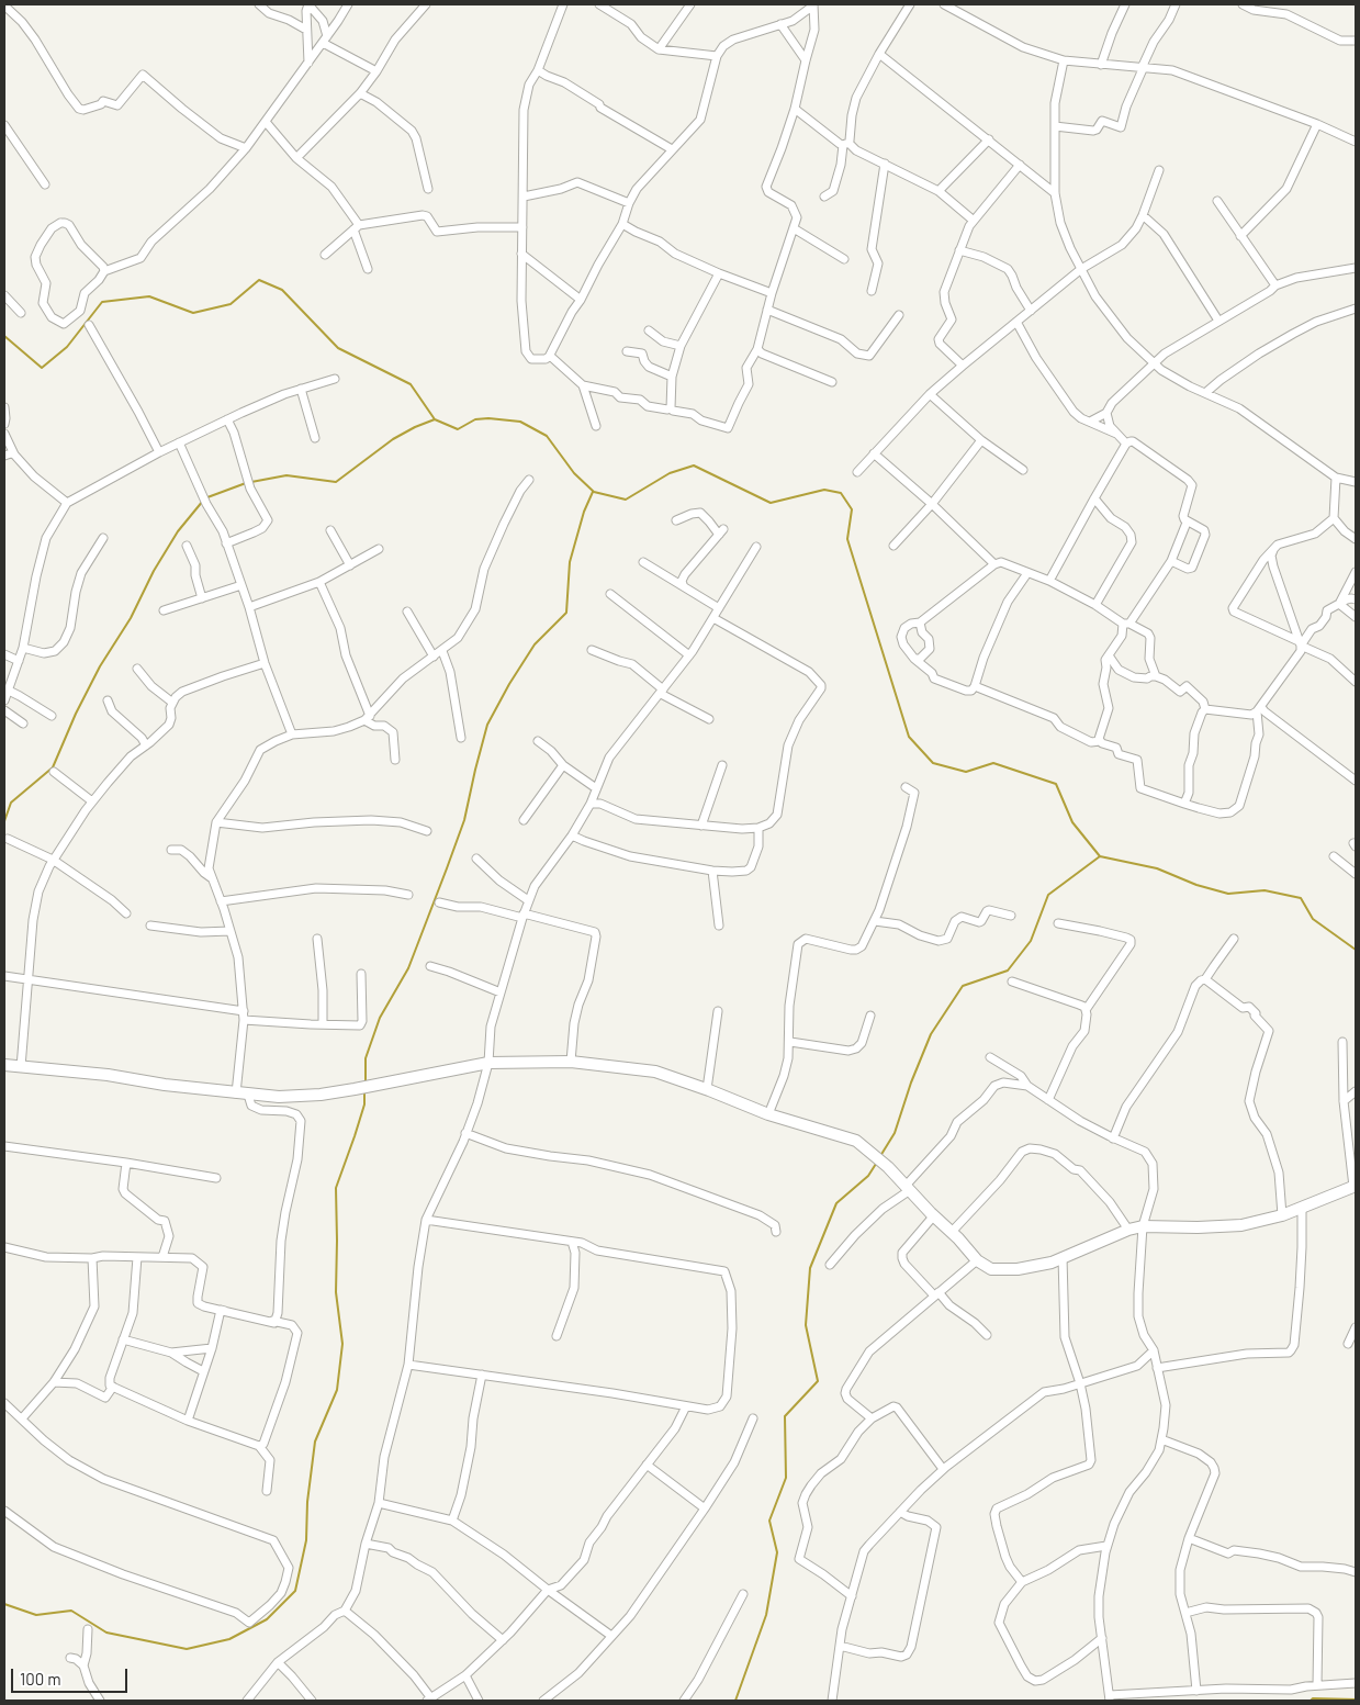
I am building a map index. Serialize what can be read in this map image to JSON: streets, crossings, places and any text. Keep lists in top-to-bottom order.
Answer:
{
  "scale_bar": "100 m"
}
